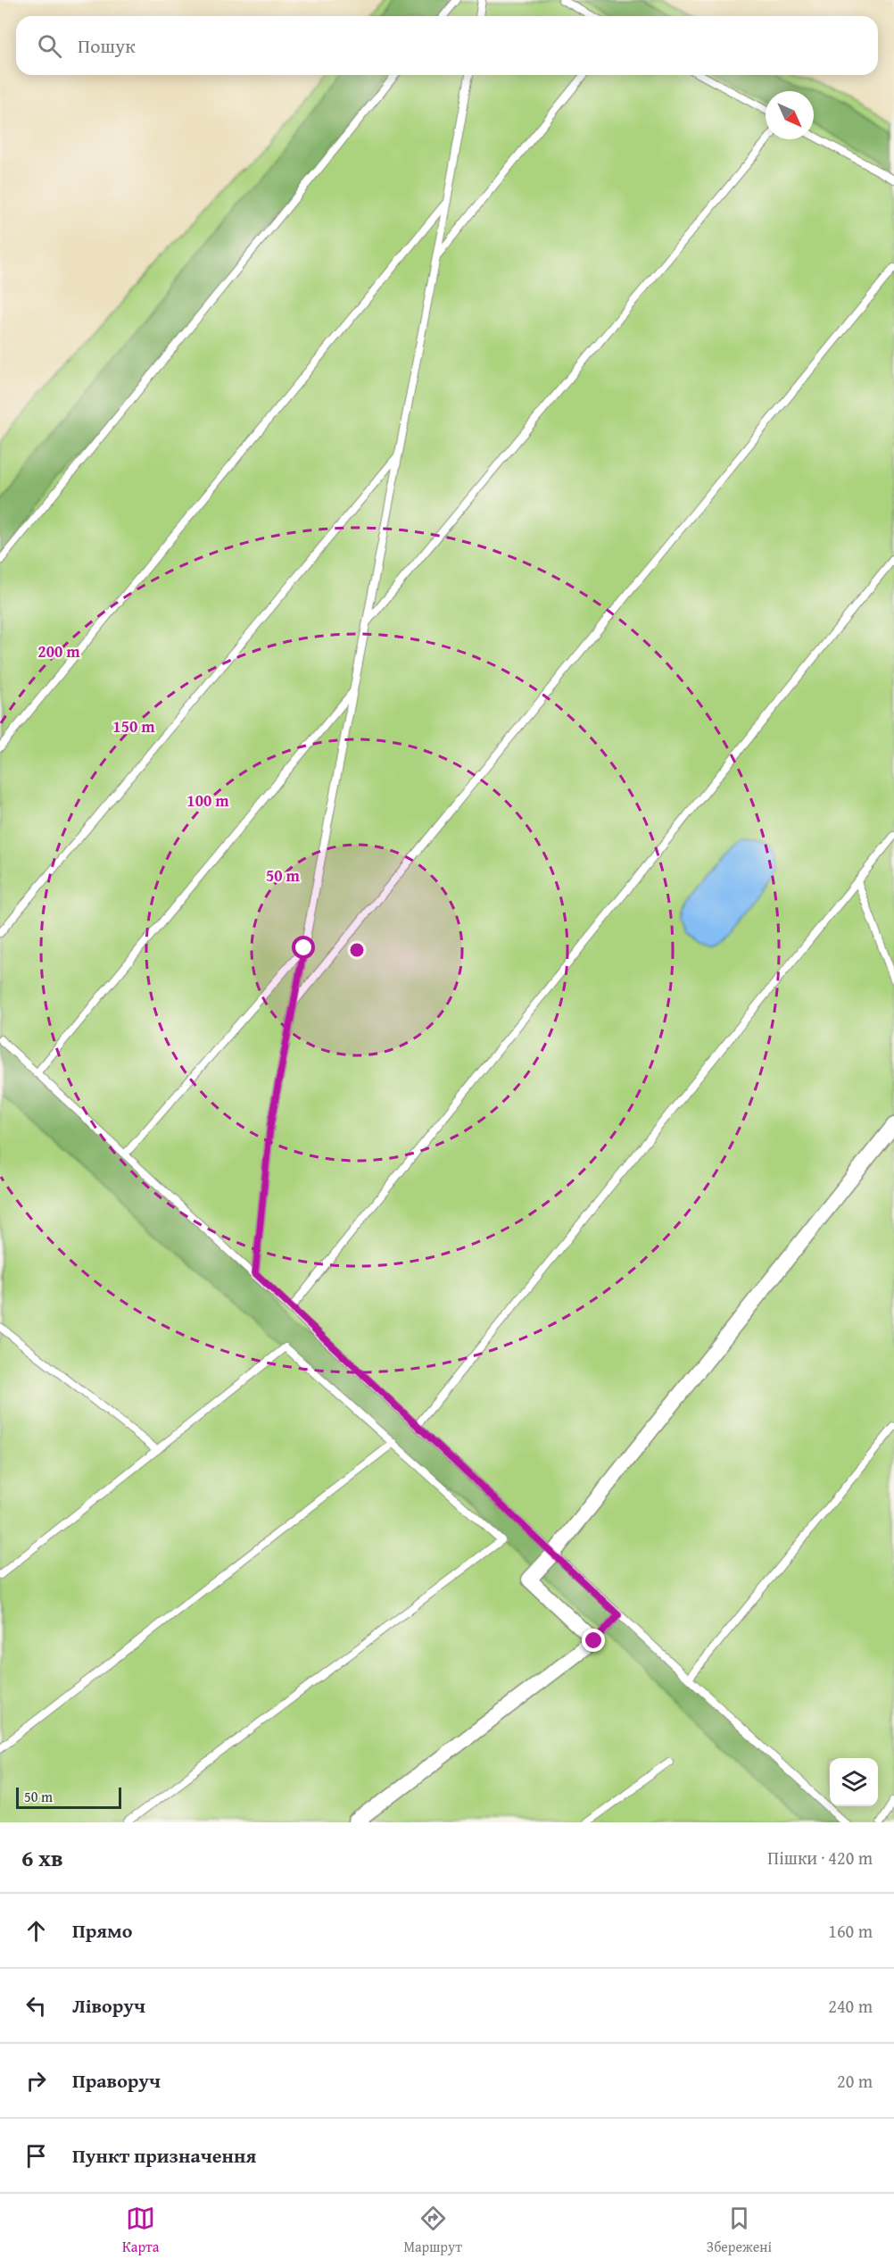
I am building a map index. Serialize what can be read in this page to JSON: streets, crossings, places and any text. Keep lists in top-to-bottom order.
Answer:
{
  "scale_bar": "50 m",
  "north": "bottom right",
  "page": {
    "search": "Пошук",
    "scale": "50 m",
    "heading": ["6 хв", "Пішки · 420 m"],
    "list": [
      ["Прямо", "160 m"],
      ["Ліворуч", "240 m"],
      ["Праворуч", "20 m"],
      "Пункт призначення"
    ],
    "nav": ["Карта", "Маршрут", "Збережені"]
  },
  "rings": [
    "200 m",
    "150 m",
    "100 m",
    "50 m"
  ]
}
